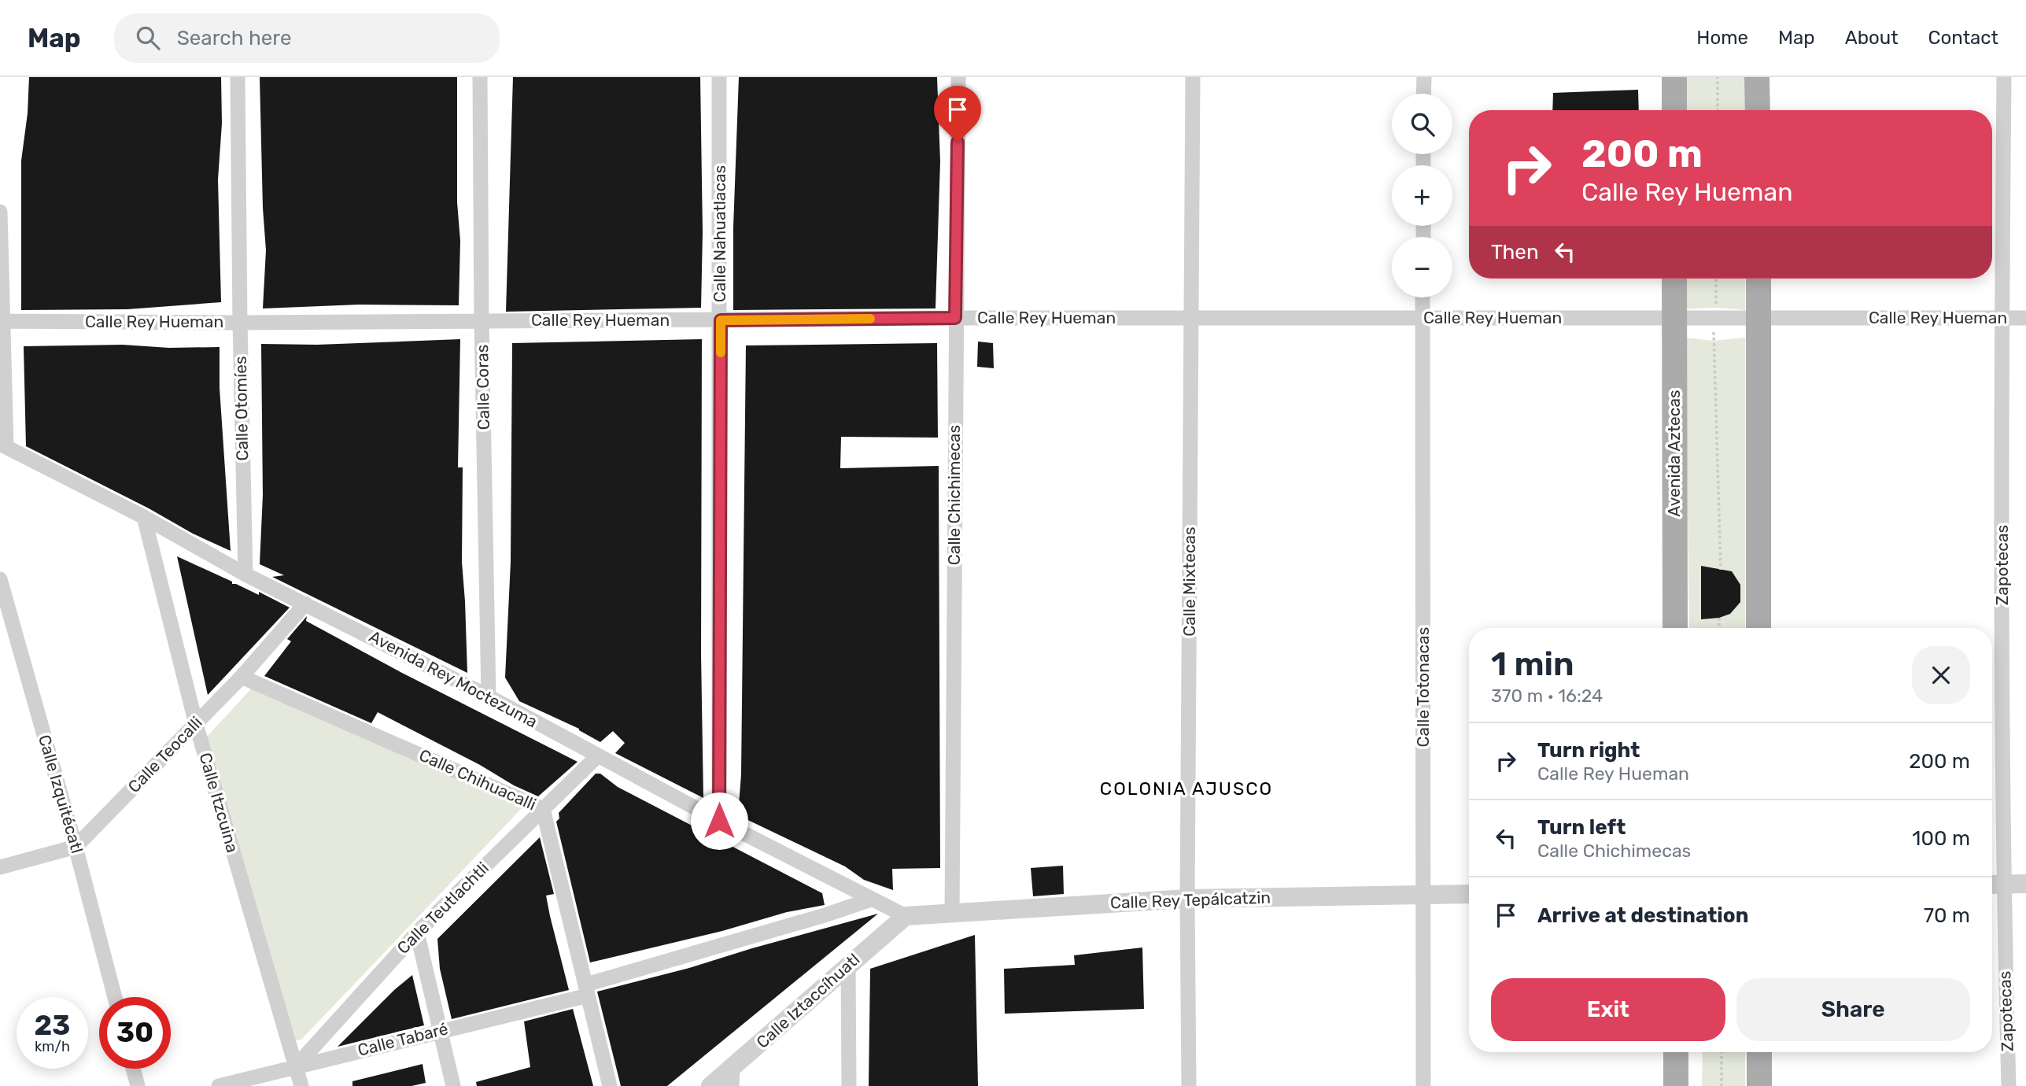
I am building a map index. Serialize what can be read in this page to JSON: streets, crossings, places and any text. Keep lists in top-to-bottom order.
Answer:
{
  "streets": {
    "main road": ["Avenida Aztecas"],
    "street": [
      "Calle Nahuatlacas",
      "Calle Rey Hueman",
      "Calle Coras",
      "Calle Otomíes",
      "Calle Chichimecas",
      "Zapotecas",
      "Calle Mixtecas",
      "Avenida Rey Moctezuma",
      "Calle Totonacas",
      "Calle Teocalli",
      "Calle Chihuacalli",
      "Calle Izquitécatl",
      "Calle Itzcuina",
      "Calle Rey Tepálcatzin",
      "Calle Teutlachtli",
      "Calle Iztaccíhuatl",
      "Calle Tabaré"
    ]
  },
  "crossings": [
    ["Calle Nahuatlacas", "Calle Rey Hueman"],
    ["Calle Nahuatlacas", "Avenida Rey Moctezuma"],
    ["Calle Rey Hueman", "Calle Coras"],
    ["Calle Rey Hueman", "Calle Otomíes"],
    ["Calle Rey Hueman", "Avenida Aztecas"],
    ["Calle Rey Hueman", "Calle Chichimecas"],
    ["Calle Rey Hueman", "Zapotecas"],
    ["Calle Rey Hueman", "Calle Mixtecas"],
    ["Calle Rey Hueman", "Calle Totonacas"],
    ["Calle Coras", "Avenida Rey Moctezuma"],
    ["Calle Otomíes", "Avenida Rey Moctezuma"],
    ["Calle Chichimecas", "Calle Rey Tepálcatzin"],
    ["Calle Mixtecas", "Calle Rey Tepálcatzin"],
    ["Avenida Rey Moctezuma", "Calle Teocalli"],
    ["Avenida Rey Moctezuma", "Calle Itzcuina"],
    ["Avenida Rey Moctezuma", "Calle Rey Tepálcatzin"],
    ["Avenida Rey Moctezuma", "Calle Teutlachtli"],
    ["Avenida Rey Moctezuma", "Calle Iztaccíhuatl"],
    ["Avenida Rey Moctezuma", "Calle Tabaré"],
    ["Calle Totonacas", "Calle Rey Tepálcatzin"],
    ["Calle Teocalli", "Calle Chihuacalli"],
    ["Calle Teocalli", "Calle Izquitécatl"],
    ["Calle Teocalli", "Calle Itzcuina"],
    ["Calle Chihuacalli", "Calle Teutlachtli"],
    ["Calle Chihuacalli", "Calle Tabaré"],
    ["Calle Itzcuina", "Calle Teutlachtli"],
    ["Calle Itzcuina", "Calle Tabaré"],
    ["Calle Rey Tepálcatzin", "Calle Iztaccíhuatl"],
    ["Calle Teutlachtli", "Calle Tabaré"]
  ],
  "districts": ["COLONIA AJUSCO"],
  "page": {
    "header": "Map",
    "search": "Search here",
    "nav": [
      "Home",
      "Map",
      "About",
      "Contact"
    ],
    "map_buttons": ["+", "−"],
    "turn": ["200 m", "Calle Rey Hueman"],
    "then": "Then",
    "heading": ["1 min", "370 m · 16:24"],
    "list": [
      {
        "name": "Turn right",
        "note": "Calle Rey Hueman",
        "value": "200 m"
      },
      {
        "name": "Turn left",
        "note": "Calle Chichimecas",
        "value": "100 m"
      },
      {
        "name": "Arrive at destination",
        "value": "70 m"
      }
    ],
    "buttons": ["Exit", "Share"],
    "speed": "23 km/h",
    "limit": "30"
  }
}
